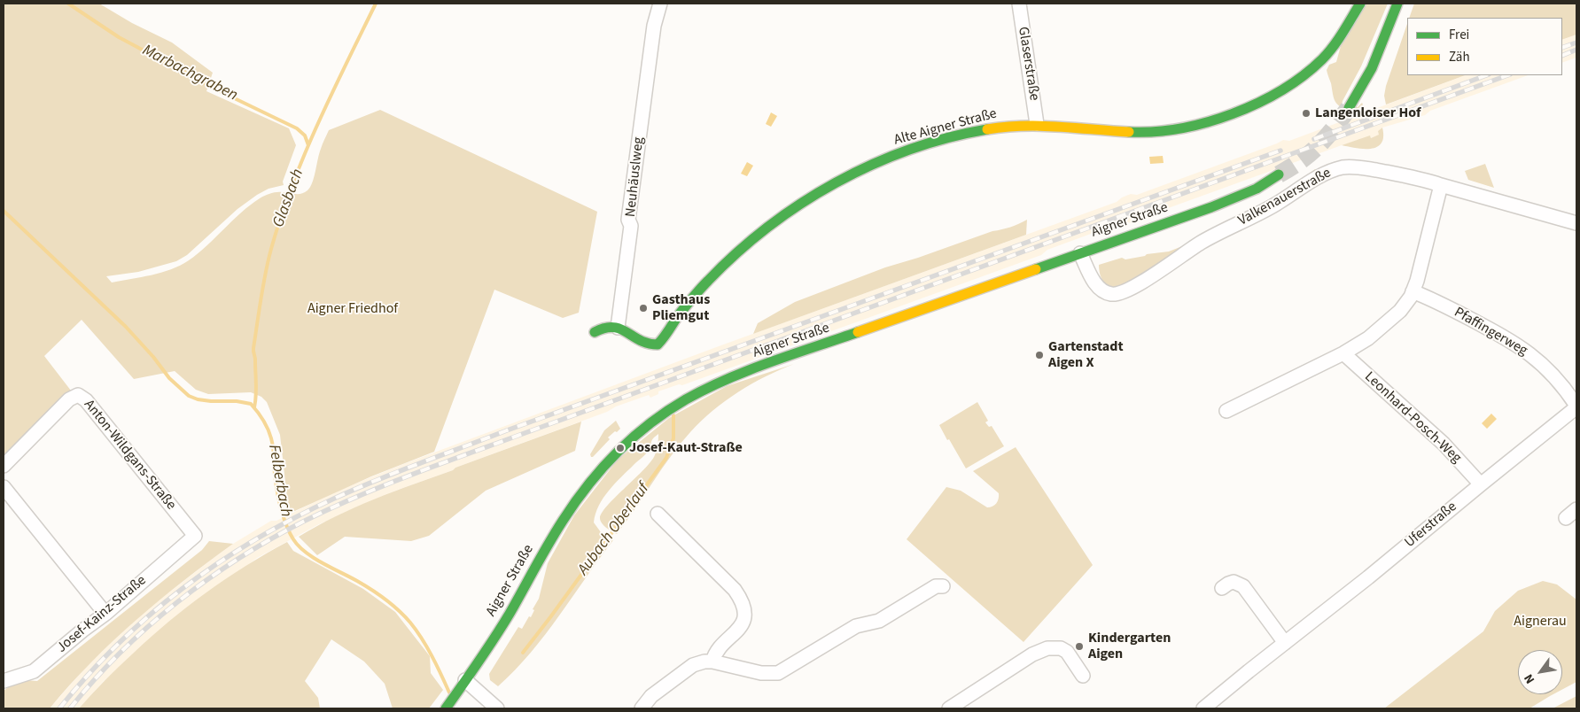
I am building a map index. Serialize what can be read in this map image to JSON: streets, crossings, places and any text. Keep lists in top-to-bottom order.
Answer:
{
  "streets": {
    "main road": ["Alte Aigner Straße", "Aigner Straße"],
    "street": [
      "Glaserstraße",
      "Neuhäuslweg",
      "Valkenauerstraße",
      "Pfaffingerweg",
      "Leonhard-Posch-Weg",
      "Anton-Wildgans-Straße",
      "Uferstraße",
      "Josef-Kainz-Straße"
    ]
  },
  "crossings": [
    ["Glaserstraße", "Alte Aigner Straße"],
    ["Alte Aigner Straße", "Neuhäuslweg"],
    ["Valkenauerstraße", "Aigner Straße"],
    ["Pfaffingerweg", "Uferstraße"],
    ["Leonhard-Posch-Weg", "Uferstraße"],
    ["Anton-Wildgans-Straße", "Josef-Kainz-Straße"]
  ],
  "water": [
    "Marbachgraben",
    "Glasbach",
    "Felberbach",
    "Aubach Oberlauf"
  ],
  "parks": ["Aigner Friedhof", "Aignerau"],
  "places": [
    "Langenloiser Hof",
    "Gasthaus Pliemgut",
    "Gartenstadt Aigen X",
    "Josef-Kaut-Straße",
    "Kindergarten Aigen"
  ],
  "legend": ["Frei", "Zäh"],
  "north": "bottom left"
}
